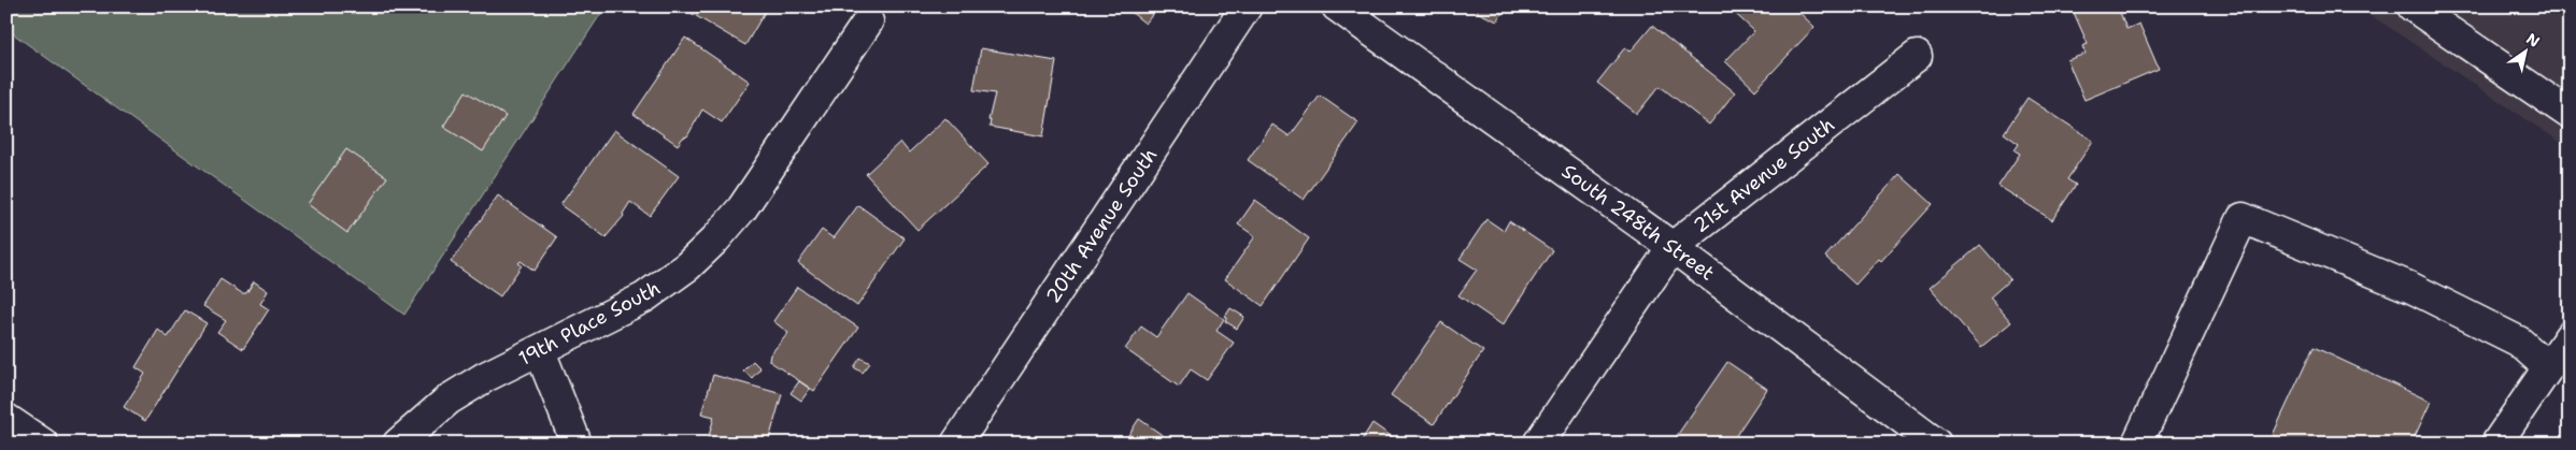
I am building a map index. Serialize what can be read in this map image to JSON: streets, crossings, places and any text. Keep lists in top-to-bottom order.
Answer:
{
  "streets": {
    "street": [
      "21st Avenue South",
      "South 248th Street",
      "20th Avenue South",
      "19th Place South"
    ]
  },
  "crossings": [
    ["21st Avenue South", "South 248th Street"]
  ],
  "north": "top right"
}
